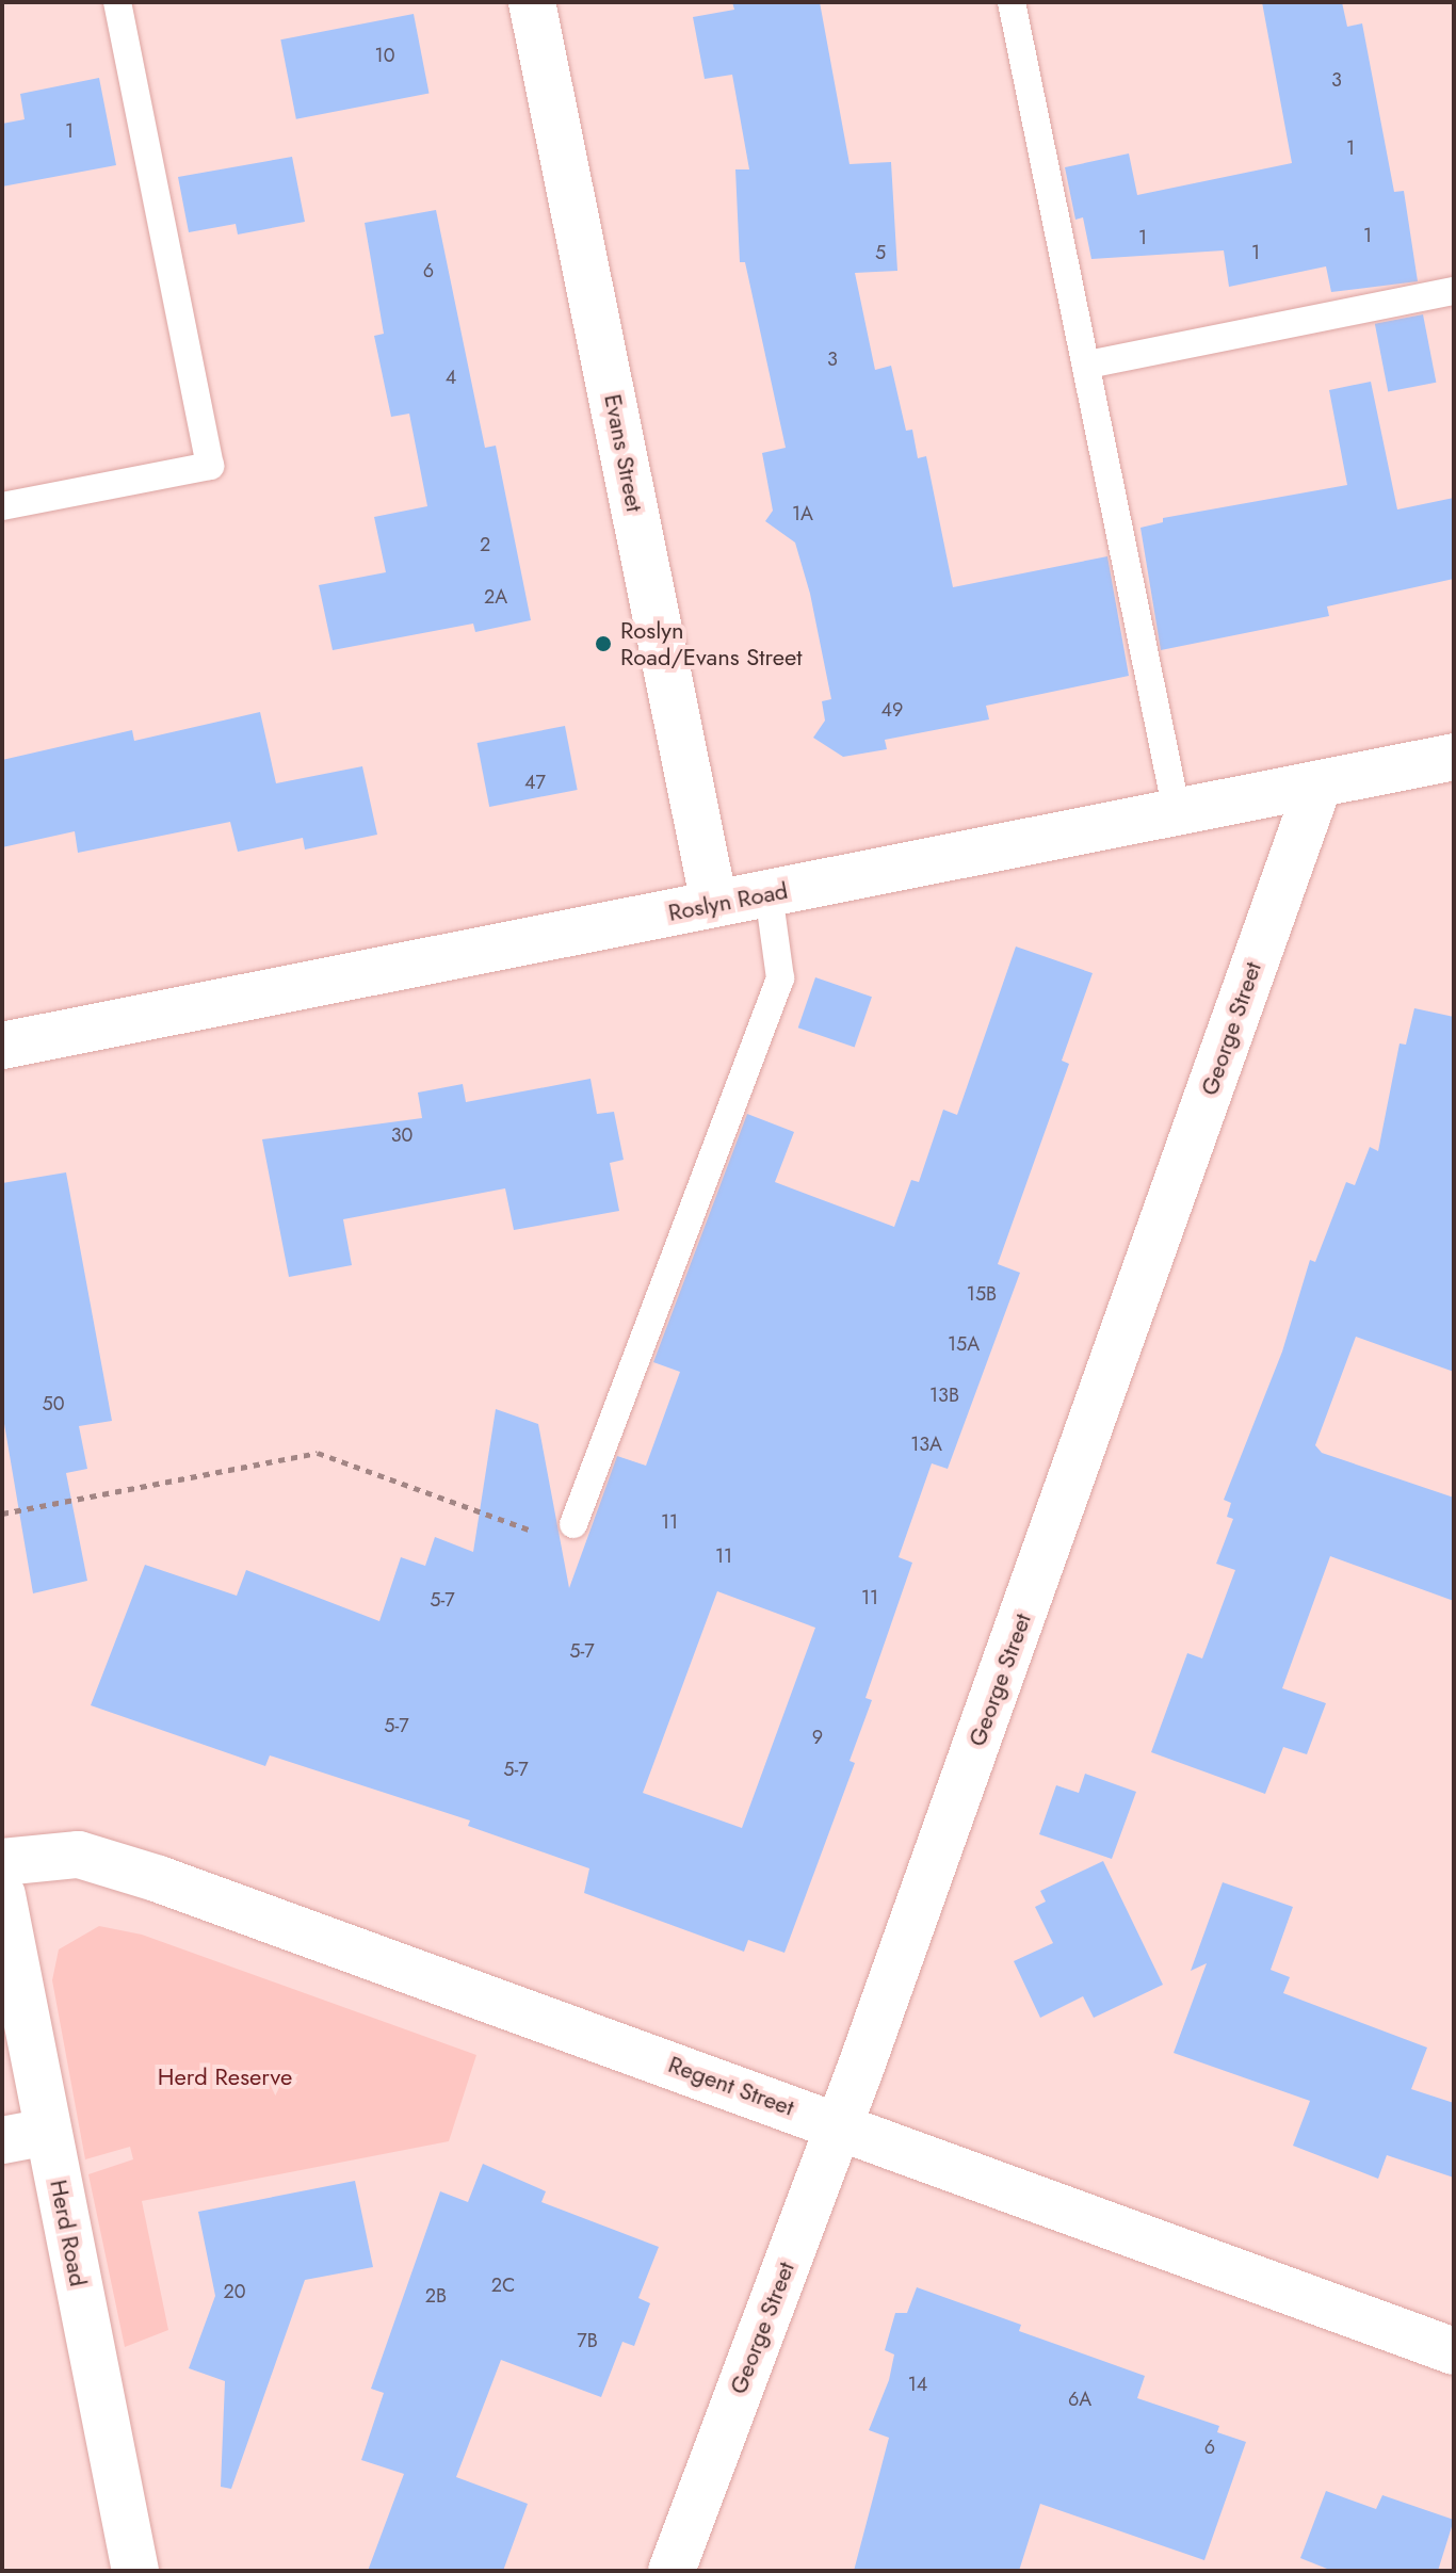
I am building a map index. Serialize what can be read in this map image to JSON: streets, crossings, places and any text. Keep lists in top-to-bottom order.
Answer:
{
  "streets": {
    "street": [
      "Evans Street",
      "Roslyn Road",
      "George Street",
      "Regent Street",
      "Herd Road"
    ]
  },
  "crossings": [
    ["Evans Street", "Roslyn Road"],
    ["Roslyn Road", "George Street"],
    ["George Street", "Regent Street"]
  ],
  "parks": ["Herd Reserve"],
  "places": ["Roslyn Road/Evans Street"],
  "house_numbers": [
    "10",
    "3",
    "1",
    "1",
    "1",
    "1",
    "5",
    "1",
    "6",
    "3",
    "4",
    "1A",
    "2",
    "2A",
    "49",
    "47",
    "30",
    "15B",
    "15A",
    "13B",
    "50",
    "13A",
    "11",
    "11",
    "11",
    "5-7",
    "5-7",
    "5-7",
    "9",
    "5-7",
    "2C",
    "20",
    "2B",
    "7B",
    "14",
    "6A",
    "6"
  ]
}
